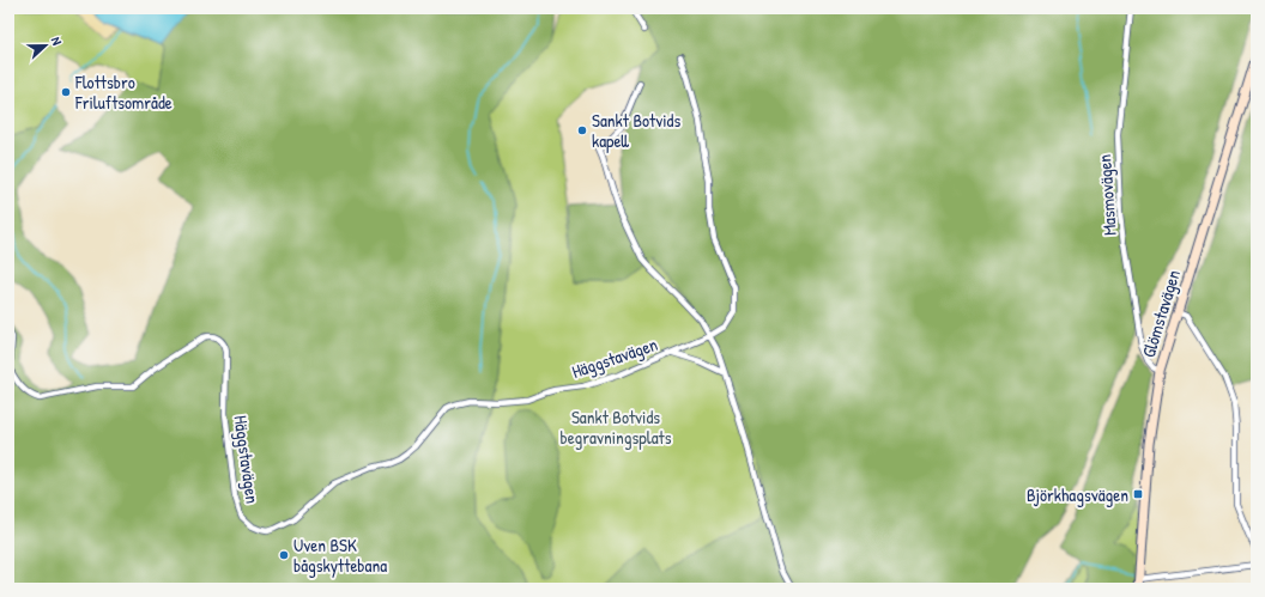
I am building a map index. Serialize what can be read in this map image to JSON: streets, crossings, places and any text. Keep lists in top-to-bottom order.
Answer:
{
  "streets": {
    "main road": ["Glömstavägen"],
    "street": ["Masmovägen", "Häggstavägen"]
  },
  "crossings": [
    ["Masmovägen", "Glömstavägen"]
  ],
  "parks": ["Sankt Botvids begravningsplats"],
  "places": {
    "other": ["Flottsbro Friluftsområde", "Sankt Botvids kapell", "Uven BSK bågskyttebana"],
    "transit": ["Björkhagsvägen"]
  },
  "north": "right"
}
